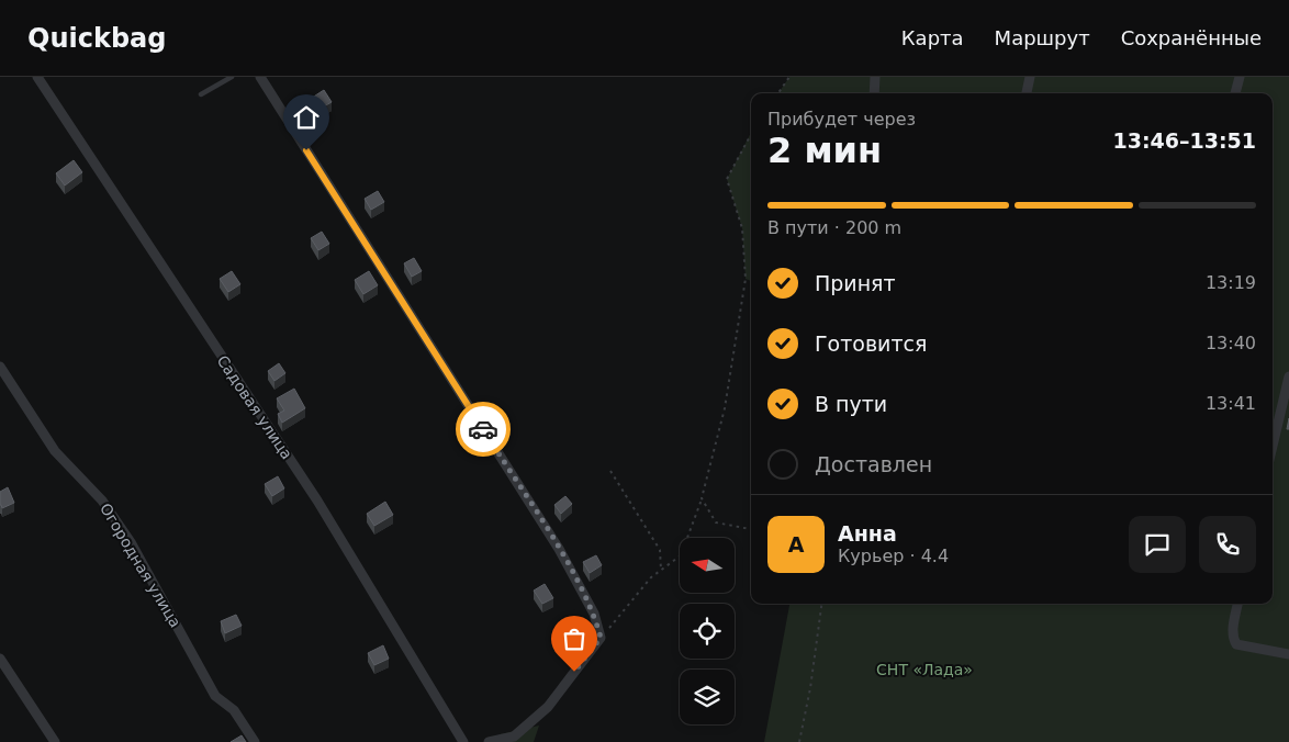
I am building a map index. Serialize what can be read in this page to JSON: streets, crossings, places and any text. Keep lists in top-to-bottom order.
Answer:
{
  "streets": {
    "street": ["Садовая улица", "Огородная улица"]
  },
  "parks": ["СНТ «Лада»"],
  "north": "left",
  "page": {
    "header": "Quickbag",
    "nav": ["Карта", "Маршрут", "Сохранённые"],
    "heading": ["2 мин", "Прибудет через", "13:46–13:51"],
    "panel": ["Анна", "Курьер · 4.4"],
    "bar": "В пути · 200 m",
    "list": [
      ["Принят", "13:19"],
      ["Готовится", "13:40"],
      ["В пути", "13:41"],
      "Доставлен"
    ],
    "round": "А"
  }
}
